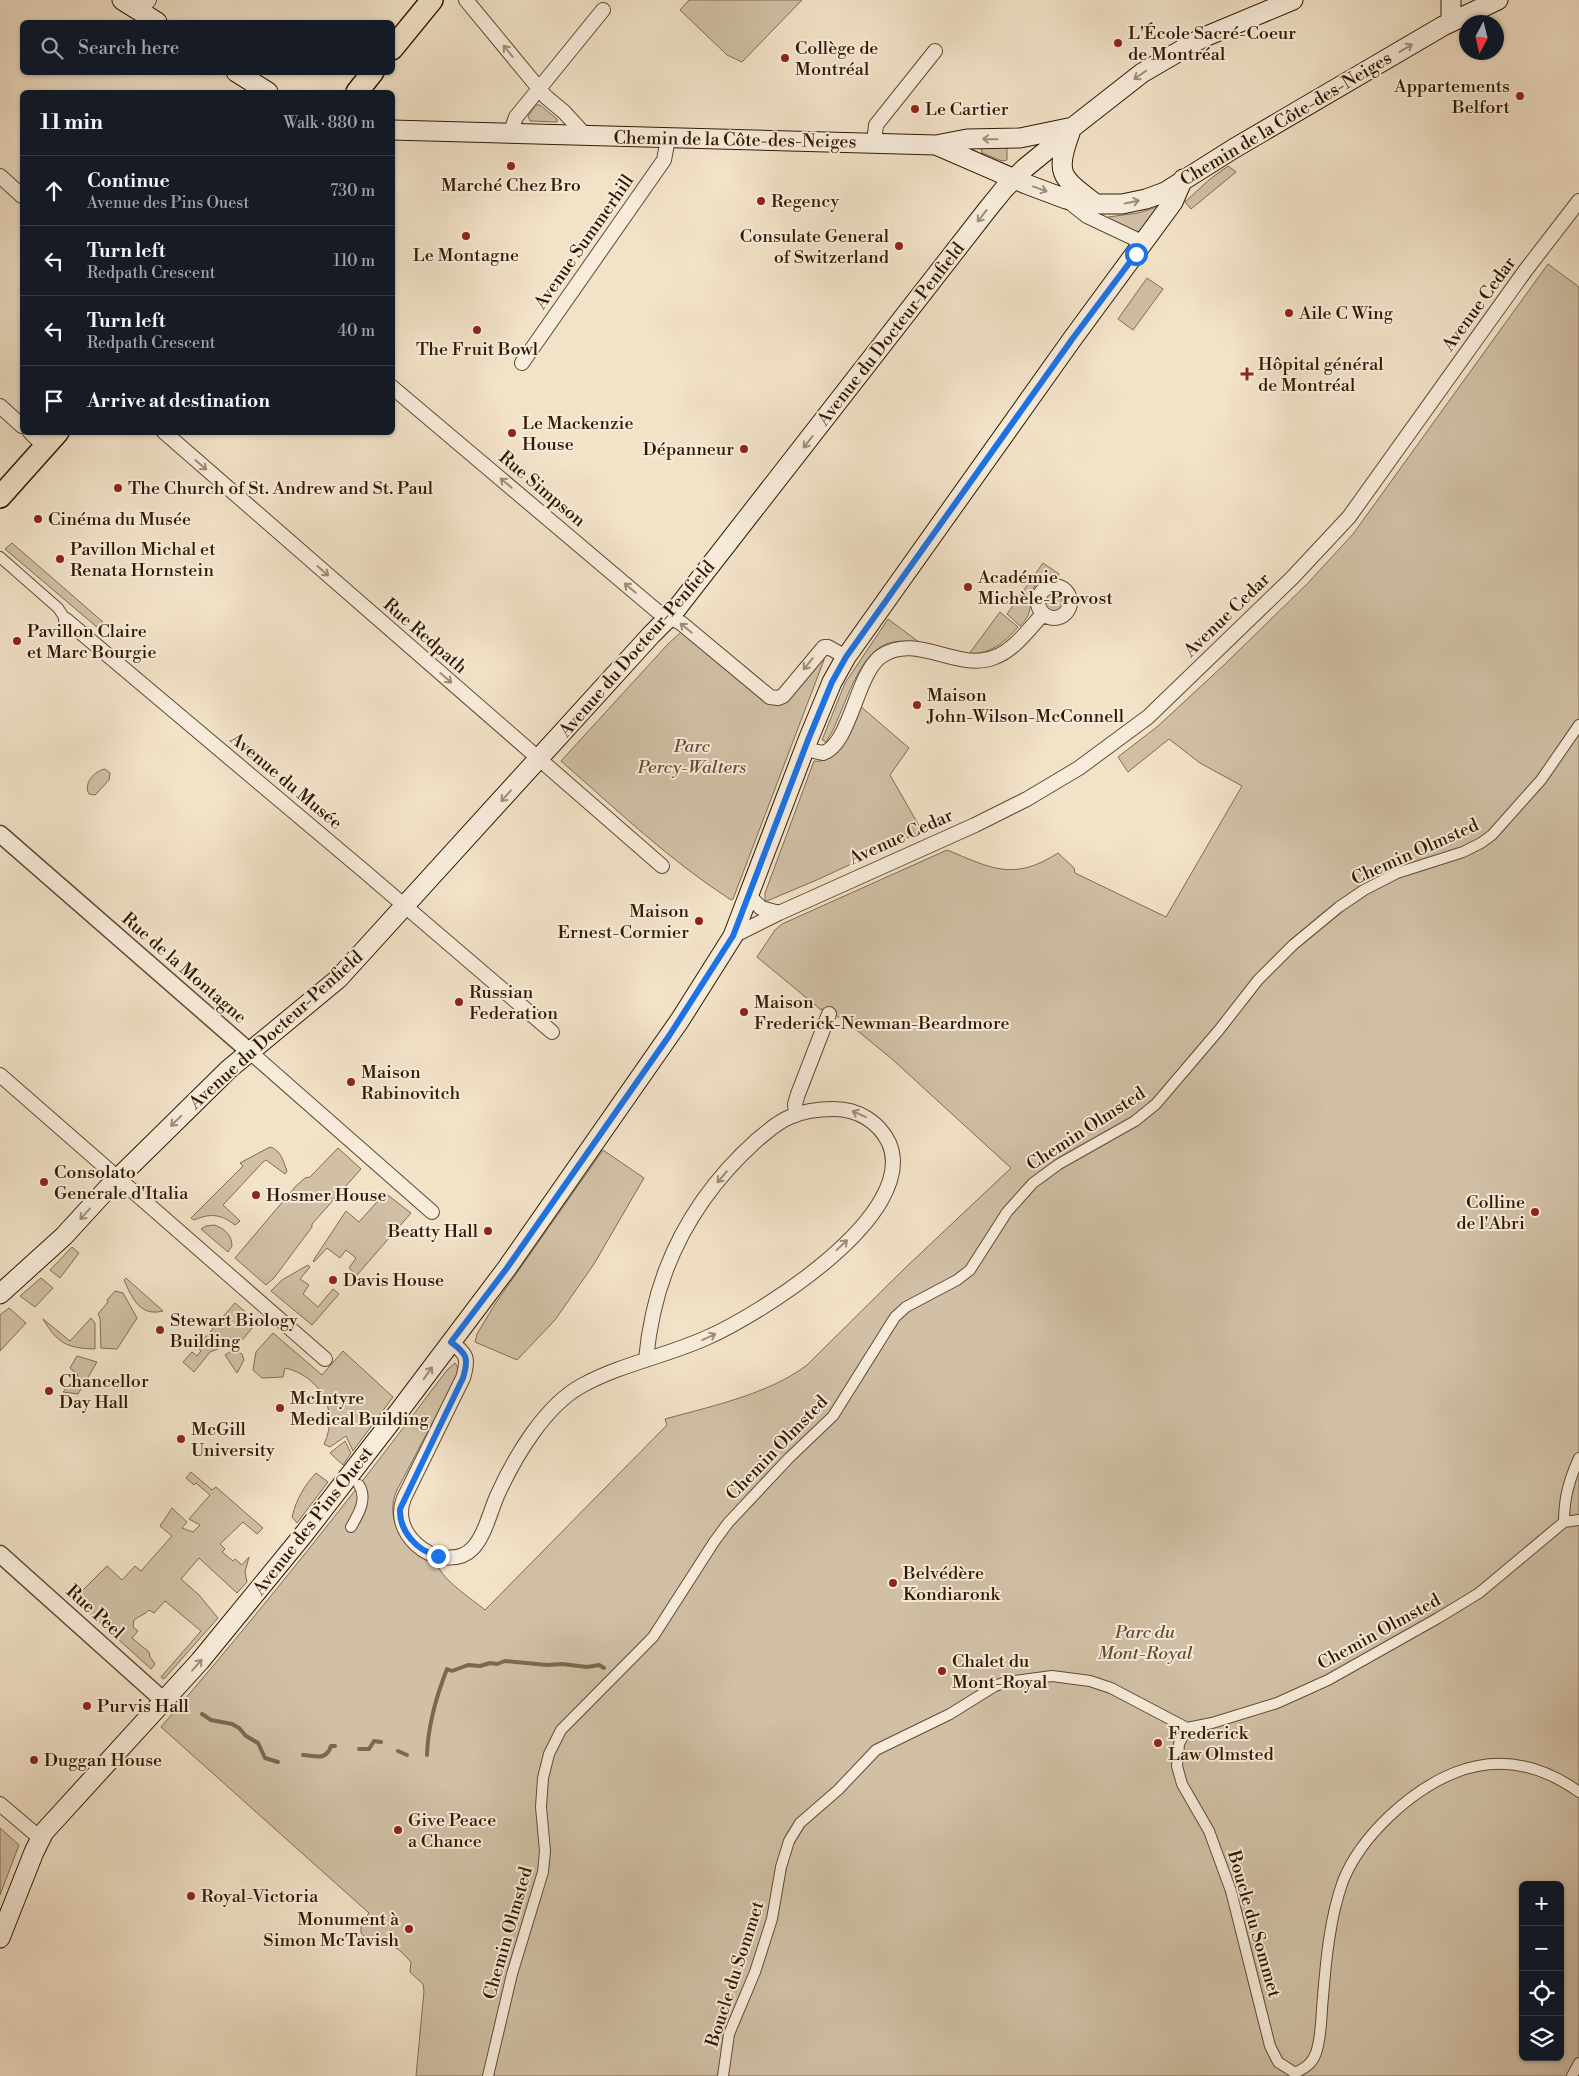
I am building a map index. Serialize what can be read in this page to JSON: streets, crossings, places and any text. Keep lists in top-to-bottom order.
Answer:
{
  "streets": {
    "main road": ["Chemin de la Côte-des-Neiges", "Avenue du Docteur-Penfield", "Avenue des Pins Ouest"],
    "street": [
      "Avenue Summerhill",
      "Avenue Cedar",
      "Rue Simpson",
      "Rue Redpath",
      "Avenue du Musée",
      "Chemin Olmsted",
      "Rue de la Montagne",
      "Rue Peel",
      "Boucle du Sommet"
    ]
  },
  "crossings": [
    ["Chemin de la Côte-des-Neiges", "Avenue Summerhill"],
    ["Chemin de la Côte-des-Neiges", "Avenue du Docteur-Penfield"],
    ["Chemin de la Côte-des-Neiges", "Avenue des Pins Ouest"],
    ["Avenue Cedar", "Avenue des Pins Ouest"],
    ["Avenue du Docteur-Penfield", "Rue Simpson"],
    ["Avenue du Docteur-Penfield", "Rue Redpath"],
    ["Avenue du Docteur-Penfield", "Avenue du Musée"],
    ["Avenue du Docteur-Penfield", "Rue de la Montagne"],
    ["Rue Simpson", "Avenue des Pins Ouest"],
    ["Chemin Olmsted", "Boucle du Sommet"],
    ["Avenue des Pins Ouest", "Rue Peel"]
  ],
  "one_way": ["Avenue du Docteur-Penfield", "Rue Simpson", "Rue Redpath"],
  "parks": ["Parc Percy-Walters", "Parc du Mont-Royal"],
  "places": {
    "other": [
      "L'École Sacré-Coeur de Montréal",
      "Collège de Montréal",
      "Appartements Belfort",
      "Le Cartier",
      "Marché Chez Bro",
      "Regency",
      "Le Montagne",
      "Consulate General of Switzerland",
      "Aile C Wing",
      "The Fruit Bowl",
      "Le Mackenzie House",
      "Dépanneur",
      "The Church of St. Andrew and St. Paul",
      "Cinéma du Musée",
      "Pavillon Michal et Renata Hornstein",
      "Académie Michèle-Provost",
      "Pavillon Claire et Marc Bourgie",
      "Maison John-Wilson-McConnell",
      "Maison Ernest-Cormier",
      "Russian Federation",
      "Maison Frederick-Newman-Beardmore",
      "Maison Rabinovitch",
      "Consolato Generale d'Italia",
      "Hosmer House",
      "Colline de l'Abri",
      "Beatty Hall",
      "Davis House",
      "Stewart Biology Building",
      "Chancellor Day Hall",
      "McIntyre Medical Building",
      "McGill University",
      "Belvédère Kondiaronk",
      "Chalet du Mont-Royal",
      "Purvis Hall",
      "Frederick Law Olmsted",
      "Duggan House",
      "Give Peace a Chance",
      "Royal-Victoria",
      "Monument à Simon McTavish"
    ],
    "health": ["Hôpital général de Montréal"]
  },
  "north": "bottom",
  "page": {
    "search": "Search here",
    "heading": ["11 min", "Walk · 880 m"],
    "list": [
      ["Continue", "Avenue des Pins Ouest", "730 m"],
      ["Turn left", "Redpath Crescent", "110 m"],
      ["Turn left", "Redpath Crescent", "40 m"],
      "Arrive at destination"
    ],
    "map_buttons": ["+", "−"]
  }
}
